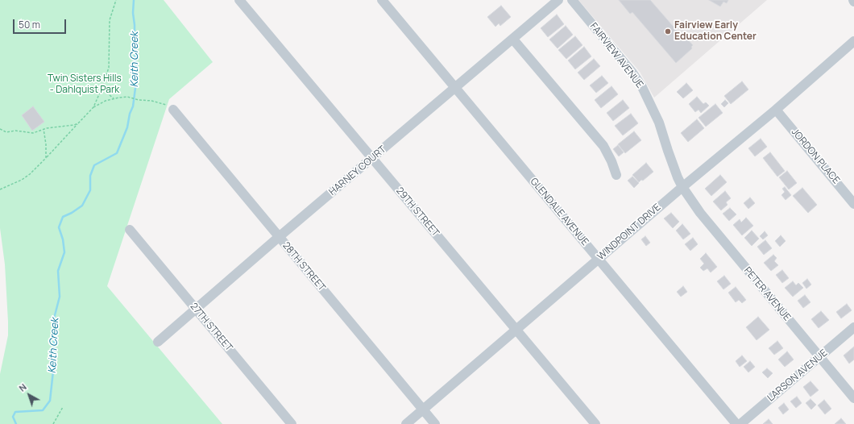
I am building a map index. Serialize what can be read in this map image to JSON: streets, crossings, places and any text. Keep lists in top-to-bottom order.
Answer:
{
  "streets": {
    "street": [
      "FAIRVIEW AVENUE",
      "JORDON PLACE",
      "HARNEY COURT",
      "29TH STREET",
      "GLENDALE AVENUE",
      "WINDPOINT DRIVE",
      "28TH STREET",
      "PETER AVENUE",
      "27TH STREET",
      "LARSON AVENUE"
    ]
  },
  "crossings": [
    ["FAIRVIEW AVENUE", "WINDPOINT DRIVE"],
    ["FAIRVIEW AVENUE", "PETER AVENUE"],
    ["JORDON PLACE", "WINDPOINT DRIVE"],
    ["HARNEY COURT", "29TH STREET"],
    ["HARNEY COURT", "GLENDALE AVENUE"],
    ["HARNEY COURT", "28TH STREET"],
    ["HARNEY COURT", "27TH STREET"],
    ["29TH STREET", "WINDPOINT DRIVE"],
    ["GLENDALE AVENUE", "WINDPOINT DRIVE"],
    ["WINDPOINT DRIVE", "28TH STREET"],
    ["WINDPOINT DRIVE", "PETER AVENUE"],
    ["PETER AVENUE", "LARSON AVENUE"]
  ],
  "water": ["Keith Creek"],
  "parks": ["Twin Sisters Hills - Dahlquist Park"],
  "places": ["Fairview Early Education Center"],
  "scale_bar": "50 m",
  "north": "top left"
}
